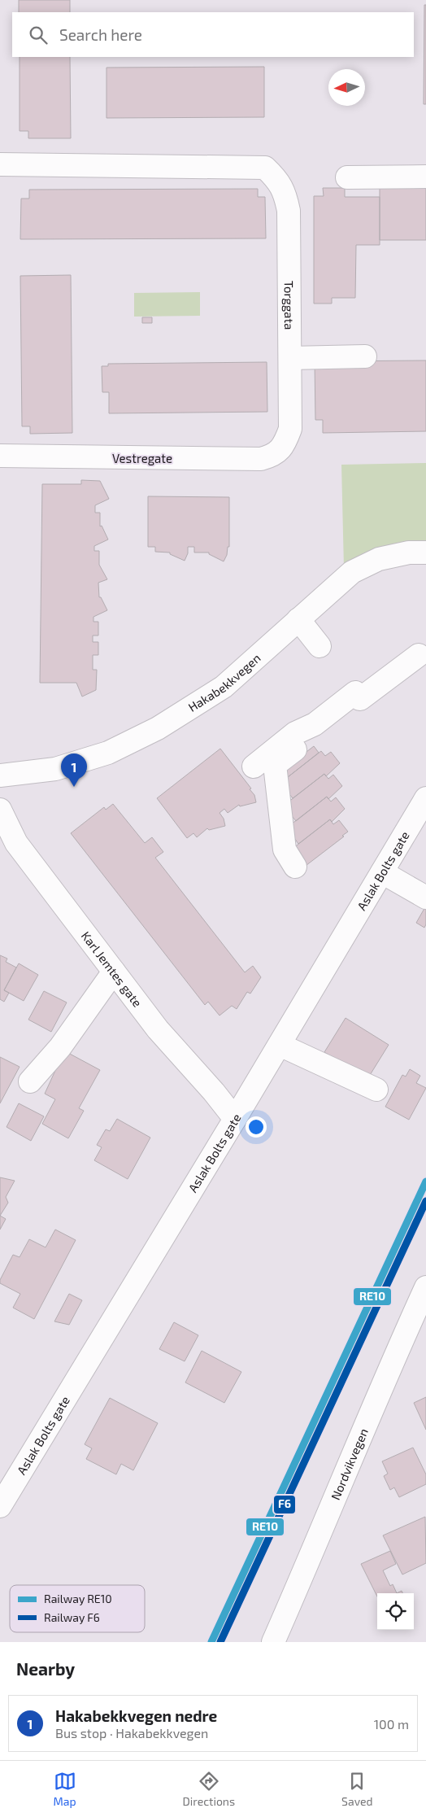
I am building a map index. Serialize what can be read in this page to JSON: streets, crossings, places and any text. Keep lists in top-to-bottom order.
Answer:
{
  "streets": {
    "main road": [
      "Torggata",
      "Vestregate",
      "Hakabekkvegen",
      "Aslak Bolts gate",
      "Karl Jemtes gate",
      "Nordvikvegen"
    ]
  },
  "crossings": [
    ["Torggata", "Vestregate"],
    ["Aslak Bolts gate", "Karl Jemtes gate"]
  ],
  "lines": ["rail line RE10", "rail line F6"],
  "legend": ["Railway RE10", "Railway F6"],
  "north": "left",
  "page": {
    "search": "Search here",
    "pins": "1",
    "heading": "Nearby",
    "list": [
      {
        "mark": "1",
        "name": "Hakabekkvegen nedre",
        "note": "Bus stop · Hakabekkvegen",
        "value": "100 m"
      }
    ],
    "nav": ["Map", "Directions", "Saved"]
  }
}
